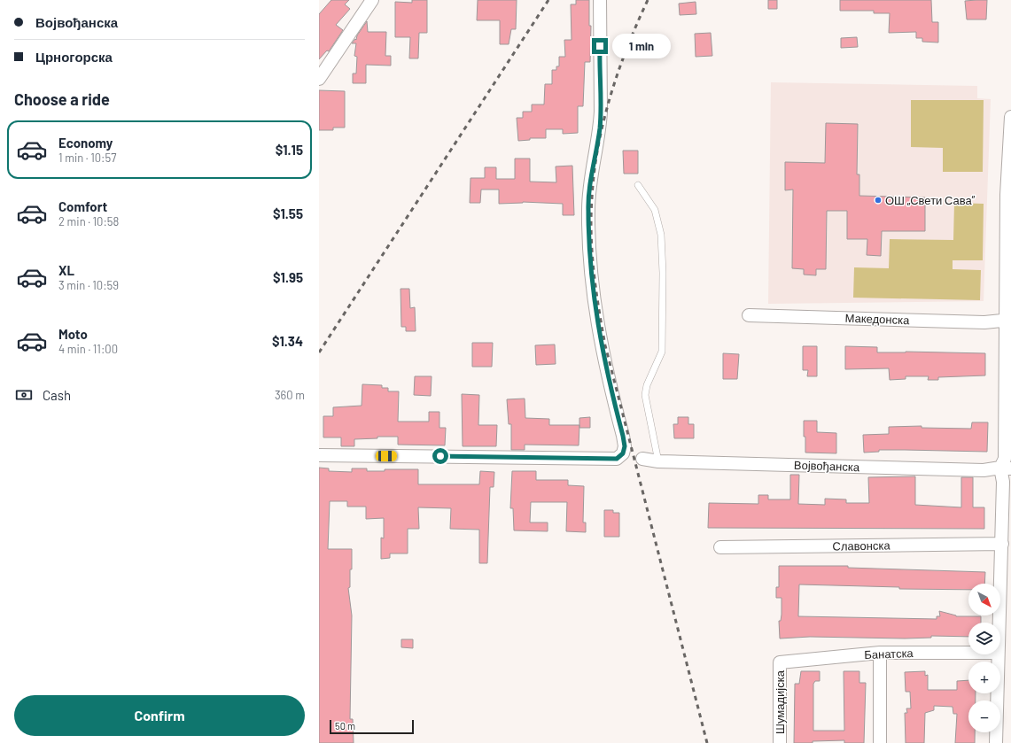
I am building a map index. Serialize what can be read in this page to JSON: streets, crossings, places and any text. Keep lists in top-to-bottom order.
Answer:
{
  "streets": {
    "street": [
      "Македонска",
      "Војвођанска",
      "Славонска",
      "Банатска",
      "Шумадијска"
    ]
  },
  "crossings": [
    ["Банатска", "Шумадијска"]
  ],
  "places": ["ОШ „Свети Сава”"],
  "scale_bar": "50 m",
  "north": "bottom right",
  "page": {
    "banner": ["Војвођанска", "Црногорска"],
    "bubble": "1 min",
    "heading": "Choose a ride",
    "list": [
      {
        "name": "Economy",
        "note": "1 min · 10:57",
        "value": "$1.15"
      },
      {
        "name": "Comfort",
        "note": "2 min · 10:58",
        "value": "$1.55"
      },
      {
        "name": "XL",
        "note": "3 min · 10:59",
        "value": "$1.95"
      },
      {
        "name": "Moto",
        "note": "4 min · 11:00",
        "value": "$1.34"
      }
    ],
    "pay": ["Cash", "360 m"],
    "map_buttons": ["+", "−"],
    "buttons": "Confirm",
    "scale": "50 m"
  }
}
